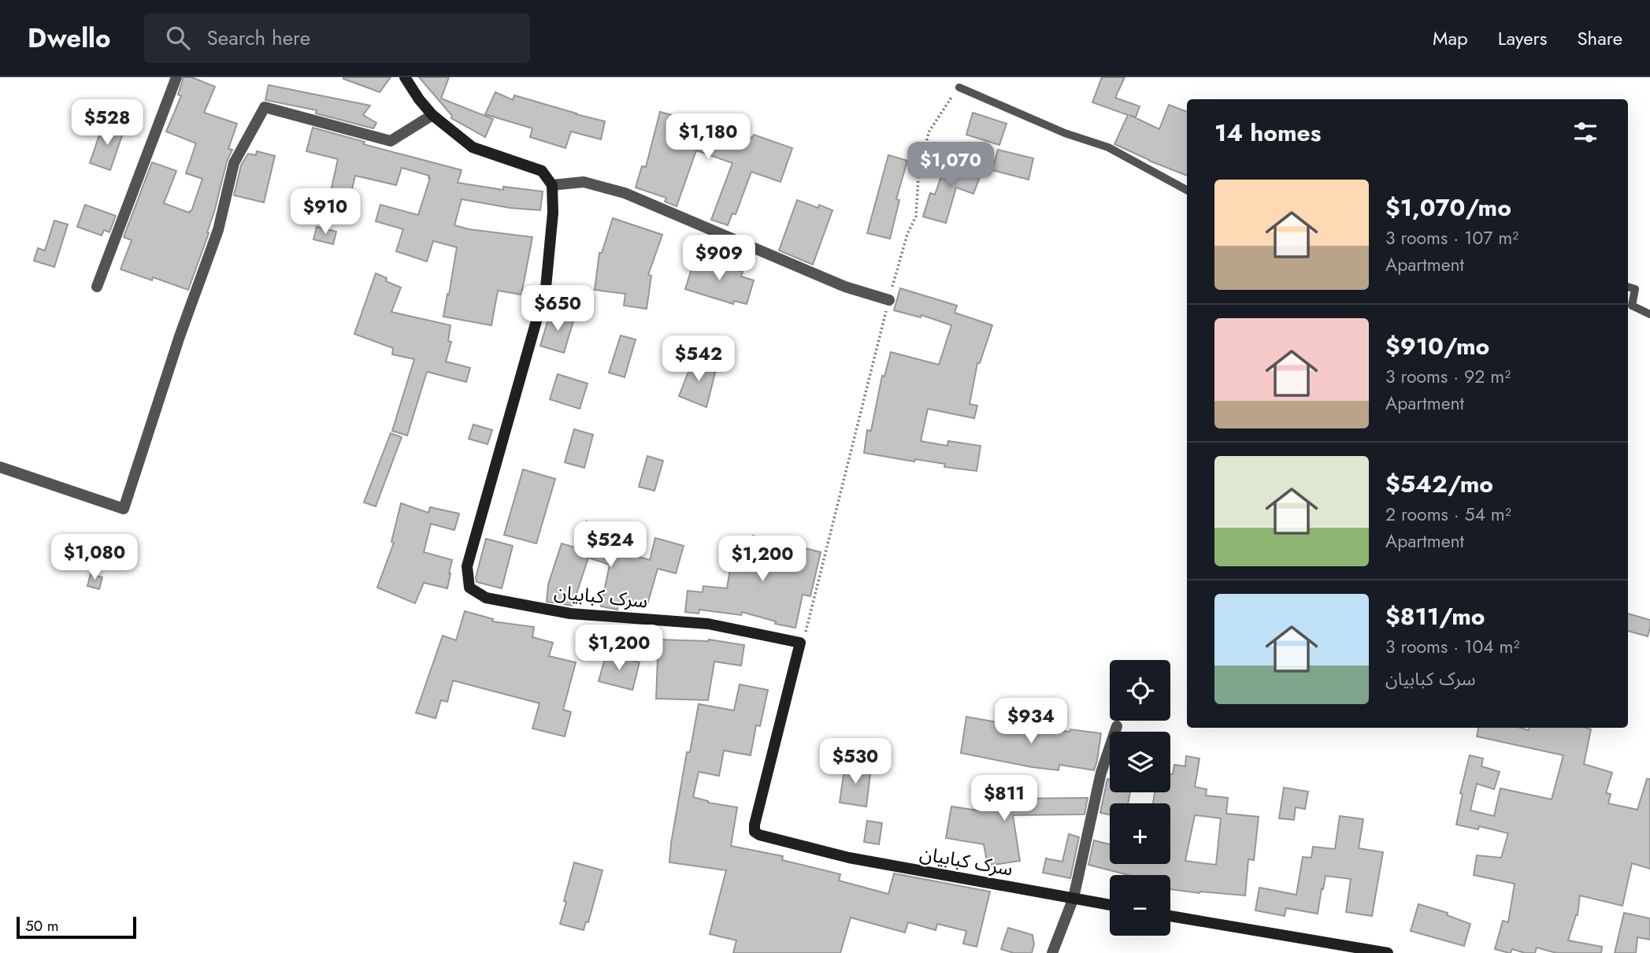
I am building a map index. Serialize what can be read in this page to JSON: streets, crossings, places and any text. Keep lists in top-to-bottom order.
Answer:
{
  "streets": {
    "street": ["سرک کبابیان"]
  },
  "scale_bar": "50 m",
  "page": {
    "header": "Dwello",
    "search": "Search here",
    "nav": ["Map", "Layers", "Share"],
    "price": [
      "$528",
      "$1,180",
      "$1,070",
      "$910",
      "$909",
      "$650",
      "$542",
      "$524",
      "$1,080",
      "$1,200",
      "$1,200",
      "$934",
      "$530",
      "$811"
    ],
    "heading": "14 homes",
    "list": [
      {
        "name": "$1,070/mo",
        "note": "3 rooms · 107 m² · Apartment"
      },
      {
        "name": "$910/mo",
        "note": "3 rooms · 92 m² · Apartment"
      },
      {
        "name": "$542/mo",
        "note": "2 rooms · 54 m² · Apartment"
      },
      {
        "name": "$811/mo",
        "note": "3 rooms · 104 m² · سرک کبابیان"
      }
    ],
    "map_buttons": ["+", "−"],
    "scale": "50 m"
  }
}
